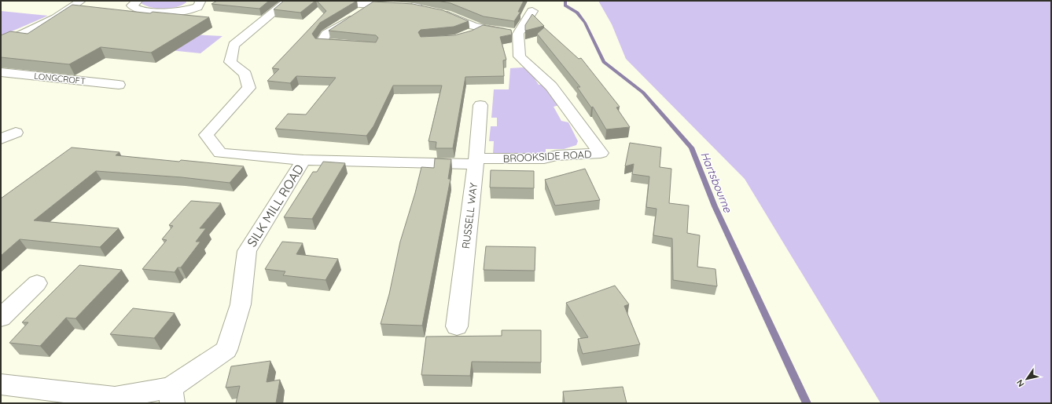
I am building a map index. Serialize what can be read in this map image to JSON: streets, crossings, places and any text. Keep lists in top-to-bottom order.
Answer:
{
  "streets": {
    "street": [
      "LONGCROFT",
      "BROOKSIDE ROAD",
      "SILK MILL ROAD",
      "RUSSELL WAY"
    ]
  },
  "crossings": [
    ["BROOKSIDE ROAD", "SILK MILL ROAD"],
    ["BROOKSIDE ROAD", "RUSSELL WAY"],
    ["SILK MILL ROAD", "RUSSELL WAY"]
  ],
  "water": ["Hartsbourne"],
  "north": "bottom left"
}
